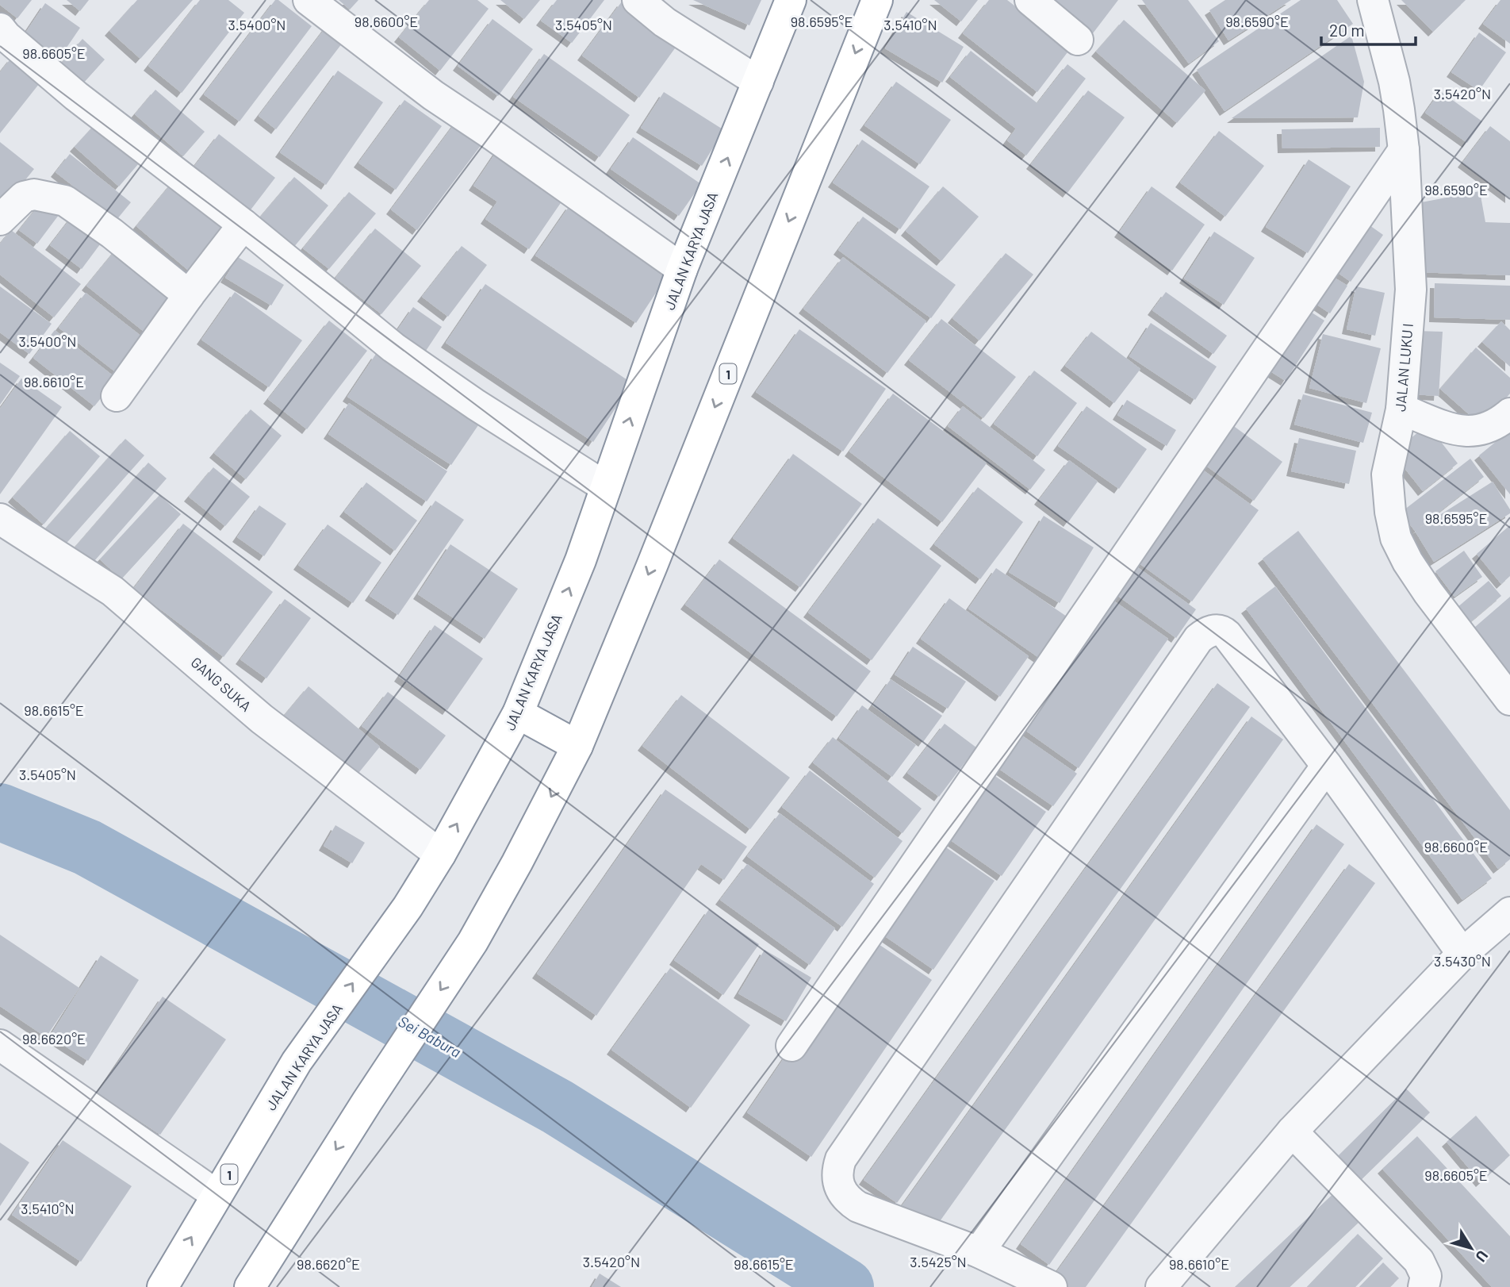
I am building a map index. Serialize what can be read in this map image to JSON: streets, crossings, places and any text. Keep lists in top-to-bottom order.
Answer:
{
  "streets": {
    "highway": ["JALAN KARYA JASA", "1"],
    "street": ["JALAN LUKU I", "GANG SUKA"]
  },
  "crossings": [
    ["JALAN KARYA JASA", "GANG SUKA"]
  ],
  "water": ["Sei Babura"],
  "scale_bar": "20 m",
  "north": "bottom right",
  "coordinates": [
    "98.6600°E",
    "98.6590°E",
    "98.6595°E",
    "3.5400°N",
    "3.5405°N",
    "3.5410°N",
    "98.6605°E",
    "3.5420°N",
    "98.6610°E",
    "98.6615°E",
    "3.5430°N",
    "98.6620°E",
    "3.5425°N"
  ]
}
